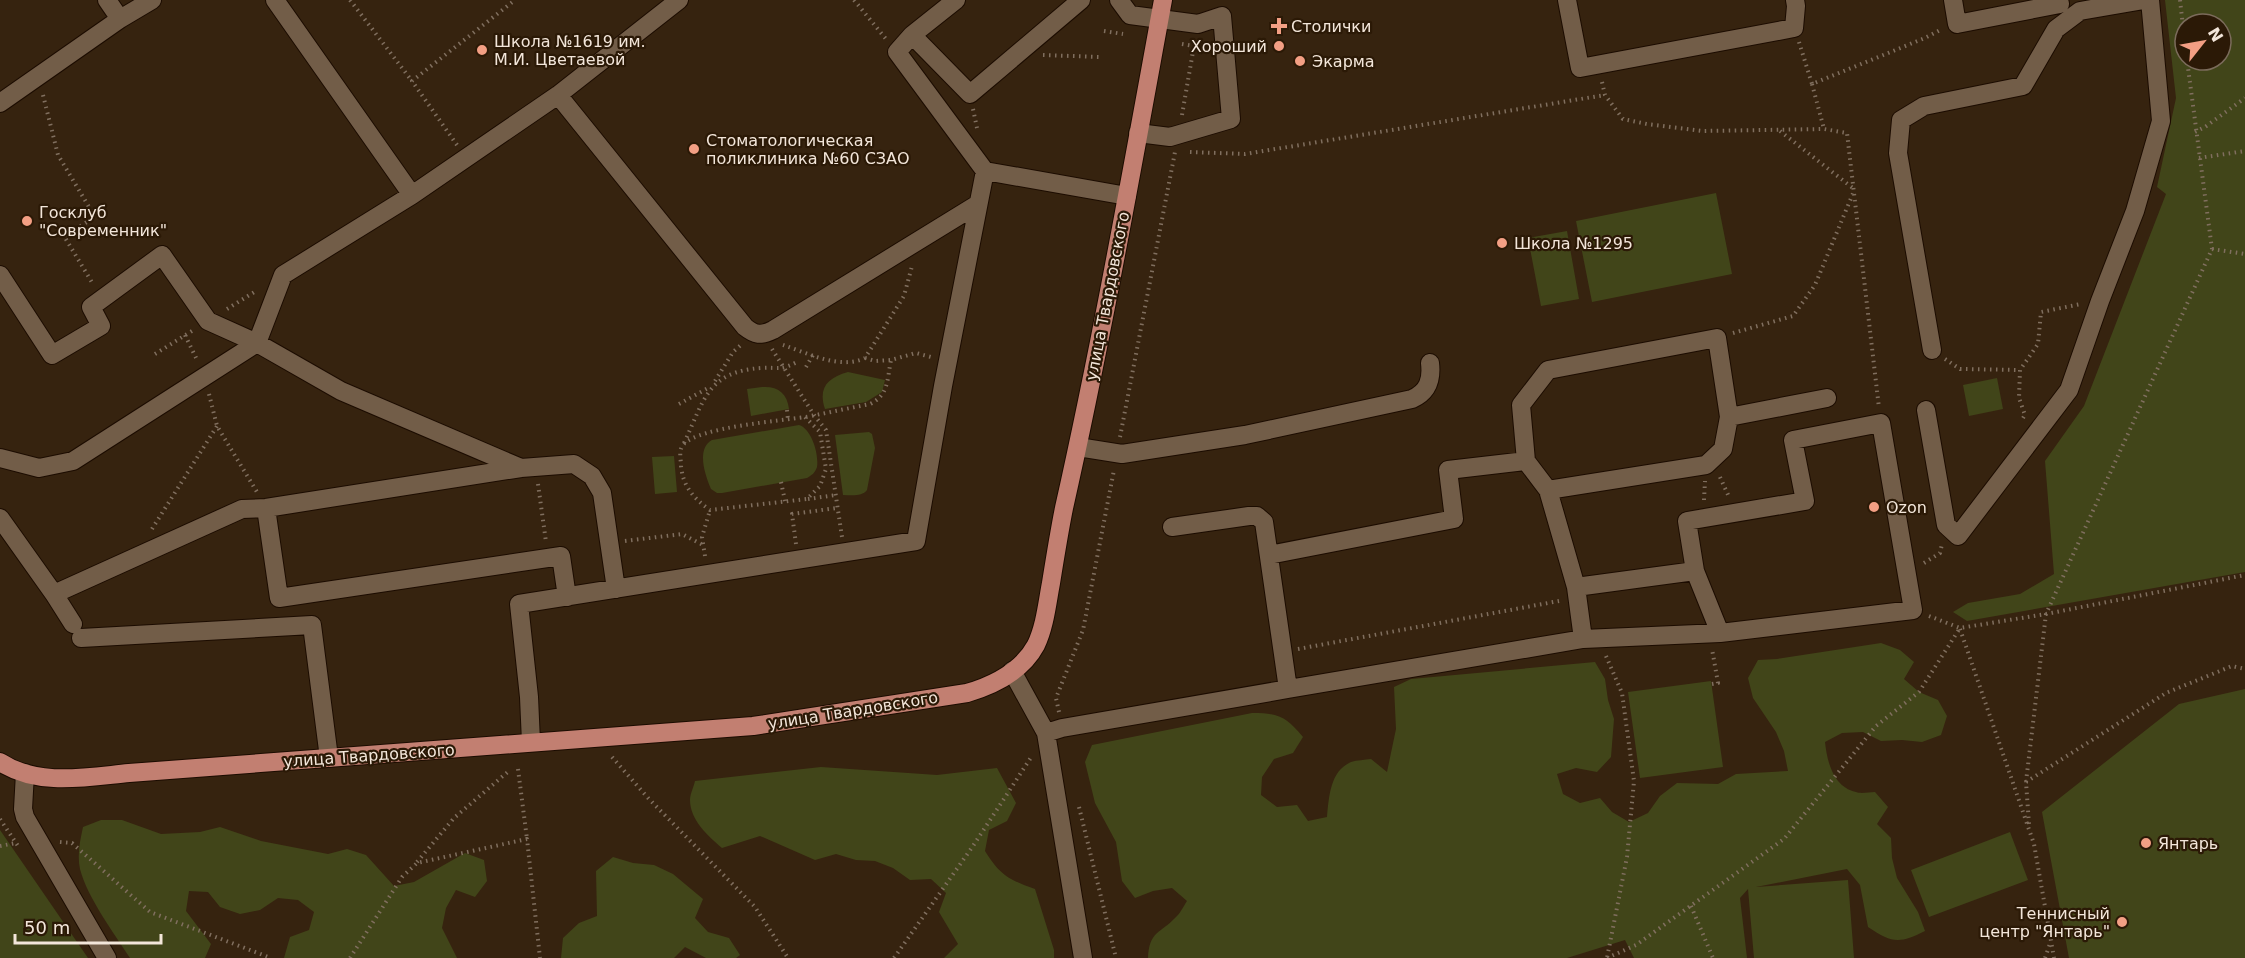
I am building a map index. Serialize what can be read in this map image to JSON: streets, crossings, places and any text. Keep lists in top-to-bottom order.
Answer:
{
  "streets": {
    "main road": ["улица Твардовского"]
  },
  "places": {
    "health": ["Столички"],
    "other": [
      "Хороший",
      "Школа №1619 им. М.И. Цветаевой",
      "Экарма",
      "Стоматологическая поликлиника №60 СЗАО",
      "Госклуб \"Современник\"",
      "Школа №1295",
      "Ozon",
      "Янтарь",
      "Теннисный центр \"Янтарь\""
    ]
  },
  "scale_bar": "50 m",
  "north": "top right"
}
